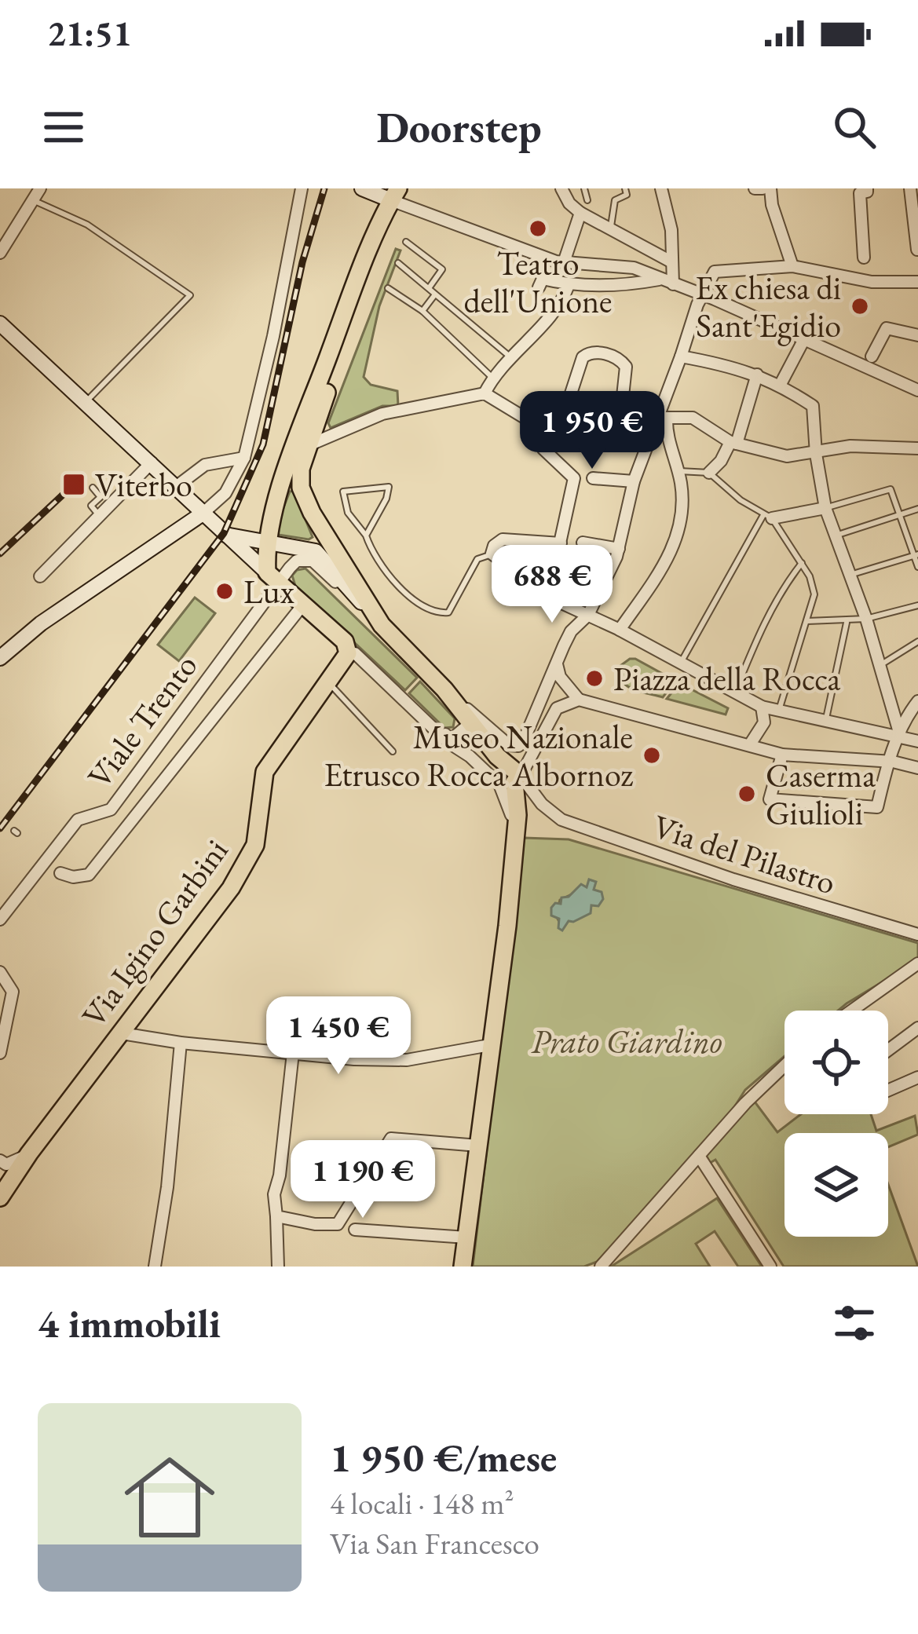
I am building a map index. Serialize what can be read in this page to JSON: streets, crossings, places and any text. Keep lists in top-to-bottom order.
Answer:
{
  "streets": {
    "main road": ["Via Igino Garbini"],
    "street": ["Viale Trento", "Via del Pilastro"]
  },
  "parks": ["Prato Giardino"],
  "places": {
    "other": [
      "Teatro dell'Unione",
      "Ex chiesa di Sant'Egidio",
      "Lux",
      "Piazza della Rocca",
      "Museo Nazionale Etrusco Rocca Albornoz",
      "Caserma Giulioli"
    ],
    "transit": ["Viterbo"]
  },
  "page": {
    "status": "21:51",
    "header": "Doorstep",
    "price": [
      "1 950 €",
      "688 €",
      "1 450 €",
      "1 190 €"
    ],
    "heading": "4 immobili",
    "list": [
      {
        "name": "1 950 €/mese",
        "note": "4 locali · 148 m² · Via San Francesco"
      }
    ]
  }
}
